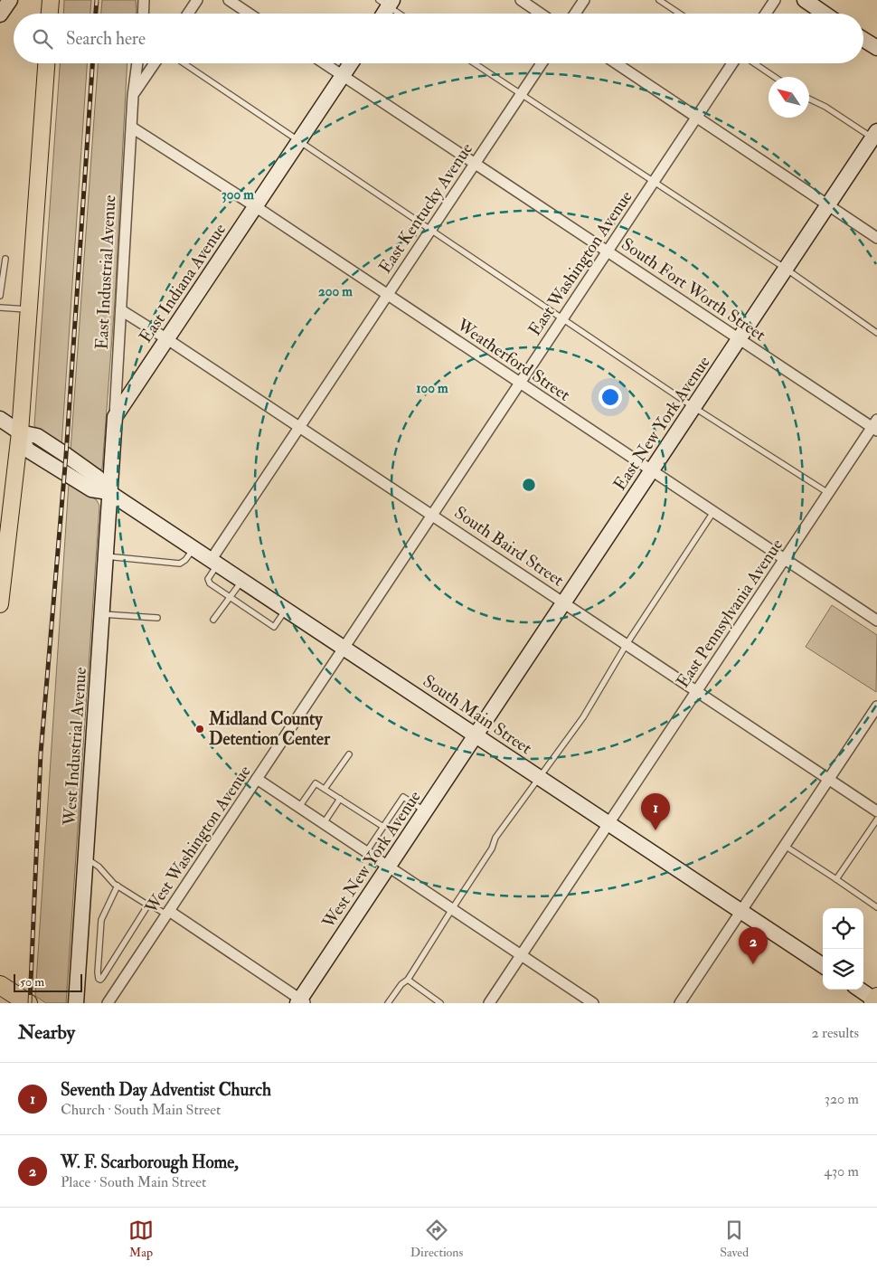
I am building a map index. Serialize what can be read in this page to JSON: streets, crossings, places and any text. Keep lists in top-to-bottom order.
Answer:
{
  "streets": {
    "street": [
      "East Kentucky Avenue",
      "East Washington Avenue",
      "East Industrial Avenue",
      "East Indiana Avenue",
      "South Fort Worth Street",
      "Weatherford Street",
      "East New York Avenue",
      "South Baird Street",
      "East Pennsylvania Avenue",
      "South Main Street",
      "West Industrial Avenue",
      "West Washington Avenue",
      "West New York Avenue"
    ]
  },
  "crossings": [
    ["East Kentucky Avenue", "South Fort Worth Street"],
    ["East Kentucky Avenue", "Weatherford Street"],
    ["East Kentucky Avenue", "South Baird Street"],
    ["East Kentucky Avenue", "South Main Street"],
    ["East Washington Avenue", "South Fort Worth Street"],
    ["East Washington Avenue", "Weatherford Street"],
    ["East Washington Avenue", "South Baird Street"],
    ["East Washington Avenue", "South Main Street"],
    ["East Washington Avenue", "West Washington Avenue"],
    ["East Industrial Avenue", "East Indiana Avenue"],
    ["East Industrial Avenue", "Weatherford Street"],
    ["East Industrial Avenue", "South Baird Street"],
    ["East Industrial Avenue", "South Main Street"],
    ["East Industrial Avenue", "West Industrial Avenue"],
    ["East Indiana Avenue", "South Fort Worth Street"],
    ["East Indiana Avenue", "Weatherford Street"],
    ["East Indiana Avenue", "South Baird Street"],
    ["South Fort Worth Street", "East New York Avenue"],
    ["South Fort Worth Street", "East Pennsylvania Avenue"],
    ["Weatherford Street", "East New York Avenue"],
    ["Weatherford Street", "East Pennsylvania Avenue"],
    ["East New York Avenue", "South Baird Street"],
    ["East New York Avenue", "South Main Street"],
    ["East New York Avenue", "West New York Avenue"],
    ["South Baird Street", "East Pennsylvania Avenue"],
    ["East Pennsylvania Avenue", "South Main Street"],
    ["South Main Street", "West Industrial Avenue"],
    ["South Main Street", "West Washington Avenue"],
    ["South Main Street", "West New York Avenue"]
  ],
  "places": ["Midland County Detention Center"],
  "scale_bar": "50 m",
  "north": "top left",
  "page": {
    "search": "Search here",
    "pins": ["1", "2"],
    "scale": "50 m",
    "heading": ["Nearby", "2 results"],
    "list": [
      {
        "mark": "1",
        "name": "Seventh Day Adventist Church",
        "note": "Church · South Main Street",
        "value": "320 m"
      },
      {
        "mark": "2",
        "name": "W. F. Scarborough Home,",
        "note": "Place · South Main Street",
        "value": "430 m"
      }
    ],
    "nav": ["Map", "Directions", "Saved"]
  },
  "rings": ["300 m", "200 m", "100 m"]
}
